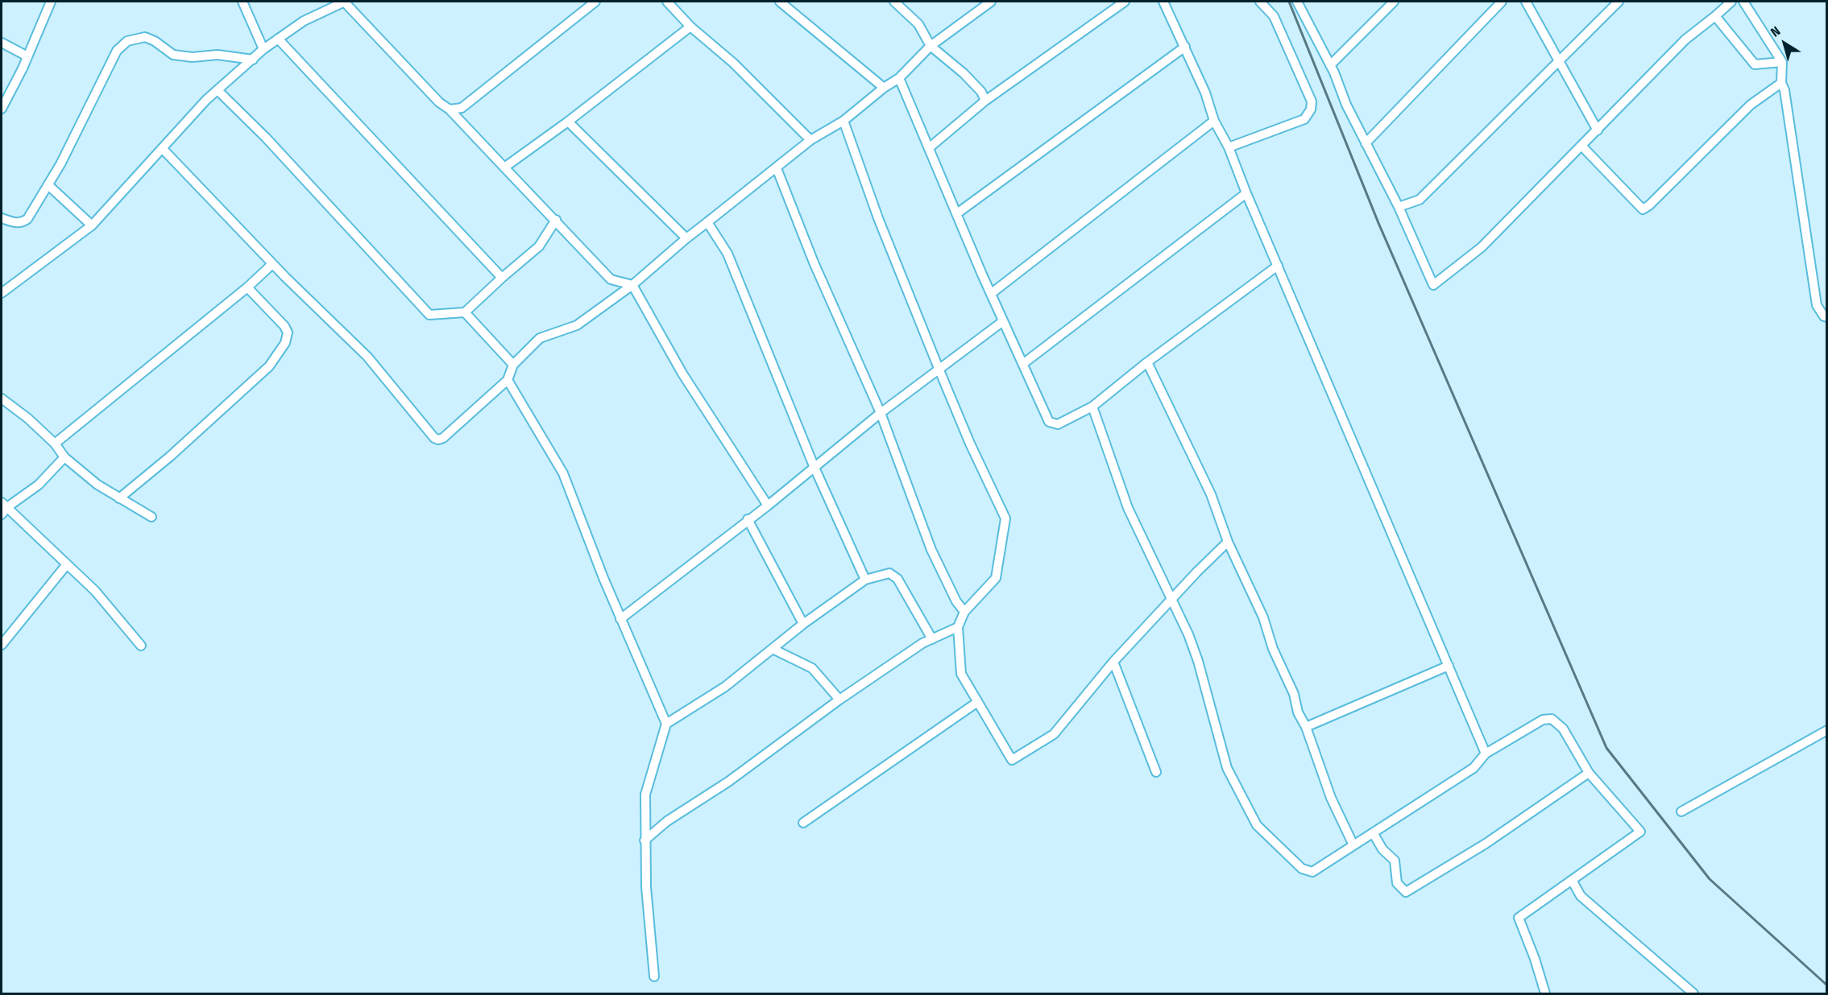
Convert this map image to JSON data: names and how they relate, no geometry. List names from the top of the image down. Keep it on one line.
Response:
{"north":"top left"}
